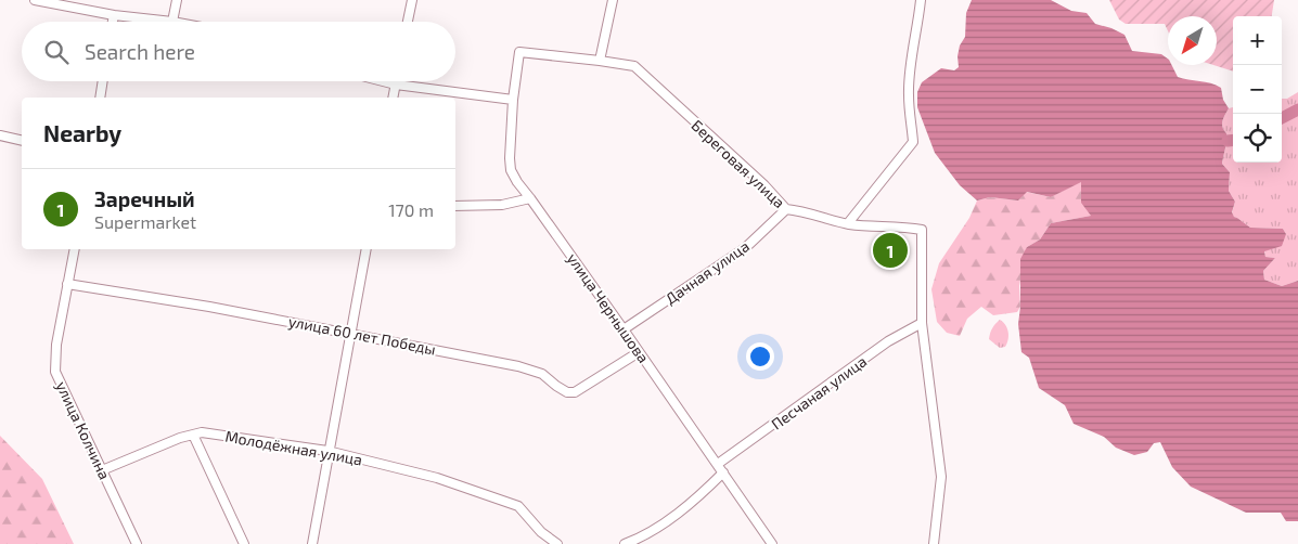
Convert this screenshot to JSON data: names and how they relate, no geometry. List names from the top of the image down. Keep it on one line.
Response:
{"streets":{"street":["Береговая улица","Дачная улица","улица Чернышова","улица 60 лет Победы","Песчаная улица","улица Колчина","Молодёжная улица"]},"crossings":[["Береговая улица","Дачная улица"],["Береговая улица","улица Чернышова"],["Береговая улица","Песчаная улица"],["Дачная улица","улица Чернышова"],["улица Чернышова","улица 60 лет Победы"],["улица Чернышова","Песчаная улица"],["улица 60 лет Победы","улица Колчина"],["улица Колчина","Молодёжная улица"]],"north":"bottom left","page":{"map_buttons":["+","−"],"search":"Search here","heading":"Nearby","list":[{"mark":"1","name":"Заречный","note":"Supermarket","value":"170 m"}],"pins":"1"}}
